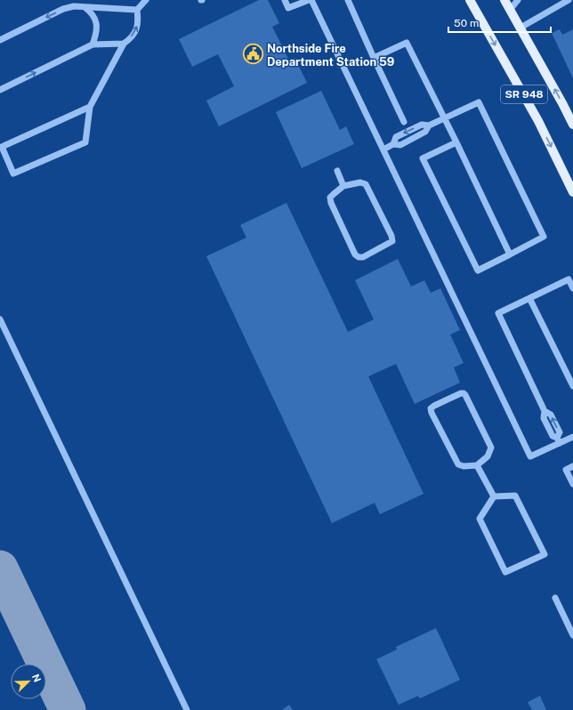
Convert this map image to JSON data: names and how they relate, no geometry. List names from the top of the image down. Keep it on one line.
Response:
{"streets":{"main road":["SR 948"]},"places":{"public building":["Northside Fire Department Station 59"]},"scale_bar":"50 m","north":"top right"}
